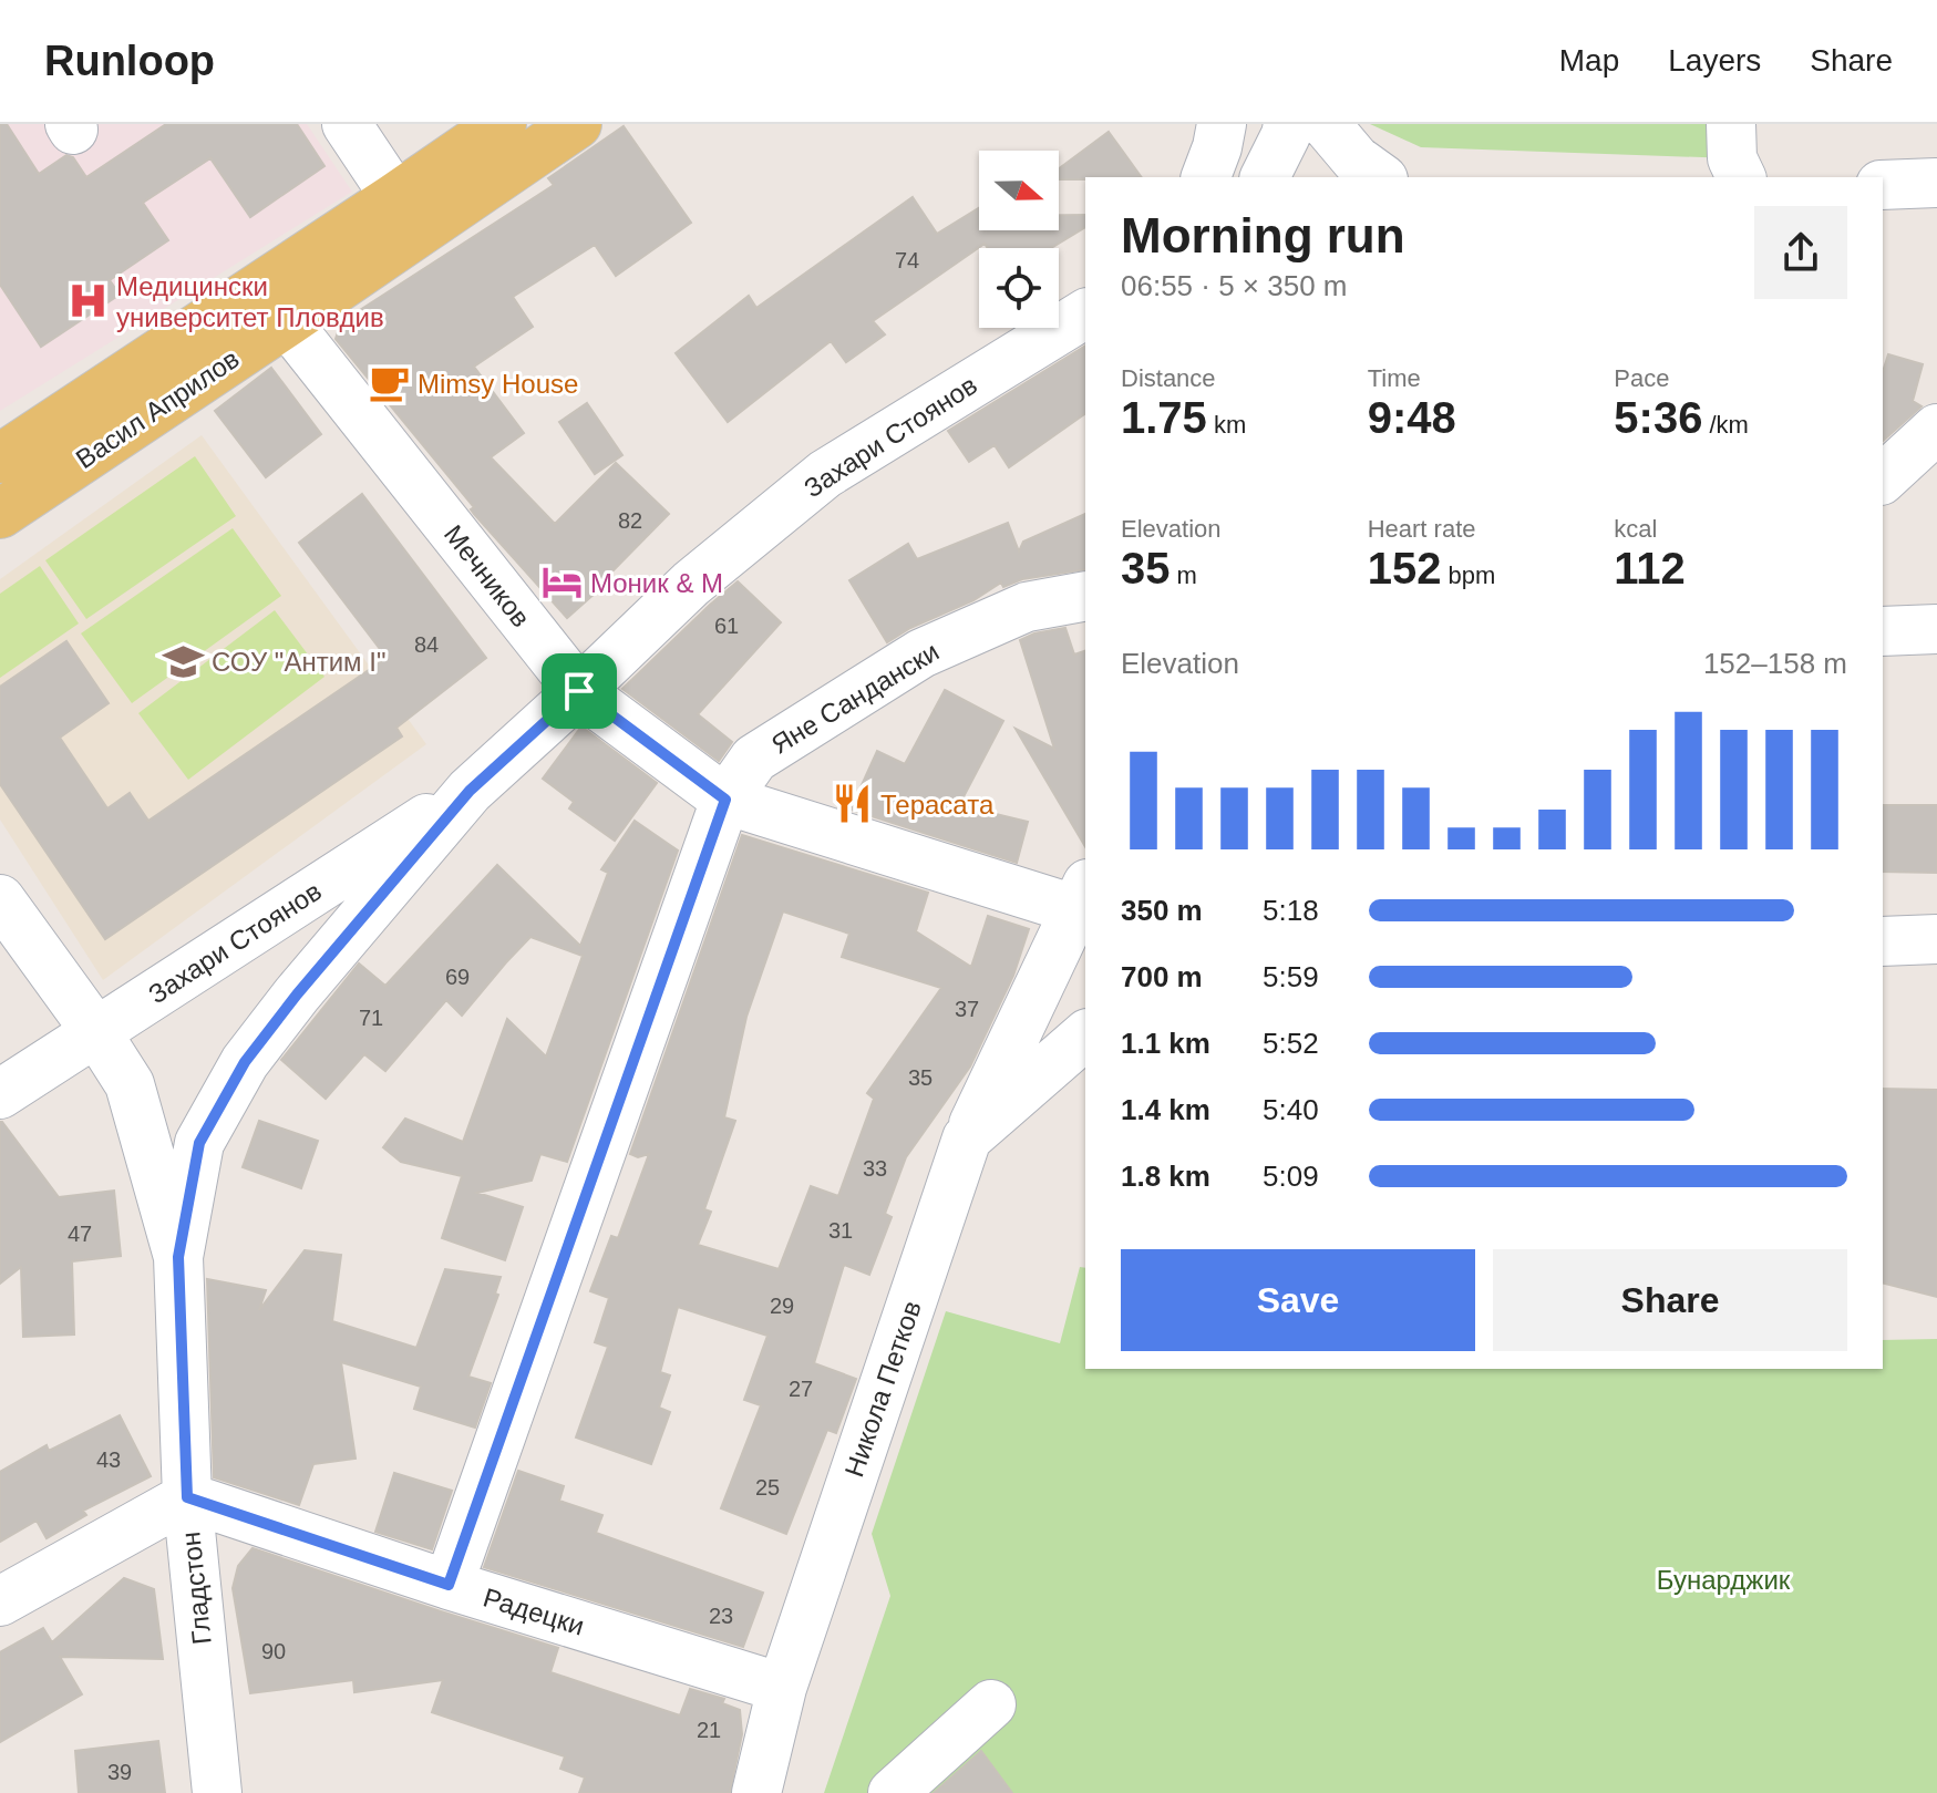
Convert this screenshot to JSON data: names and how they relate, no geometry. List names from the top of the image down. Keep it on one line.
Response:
{"streets":{"main road":["Васил Априлов"],"street":["Захари Стоянов","Мечников","Яне Сандански","Никола Петков","Гладстон","Радецки"]},"crossings":[["Васил Априлов","Мечников"],["Захари Стоянов","Мечников"],["Захари Стоянов","Гладстон"],["Мечников","Яне Сандански"],["Яне Сандански","Радецки"],["Никола Петков","Радецки"],["Гладстон","Радецки"]],"parks":["Бунарджик"],"places":{"hospital":["Медицински университет Пловдив"],"cafe":["Mimsy House"],"hotel":["Моник & М"],"school or university":["СОУ \"Антим I\""],"restaurant":["Терасата"]},"house_numbers":["74","82","61","84","69","37","71","35","33","31","47","29","27","43","25","23","90","21","39"],"north":"right","page":{"header":"Runloop","nav":["Map","Layers","Share"],"heading":["Morning run","06:55 · 5 × 350 m"],"stats":[["Distance","1.75 km"],["Time","9:48"],["Pace","5:36 /km"],["Elevation","35 m"],["Heart rate","152 bpm"],["kcal","112"]],"chart":["Elevation","152–158 m"],"list":[{"name":"350 m","note":"5:18"},{"name":"700 m","note":"5:59"},{"name":"1.1 km","note":"5:52"},{"name":"1.4 km","note":"5:40"},{"name":"1.8 km","note":"5:09"}],"buttons":["Save","Share"]}}
